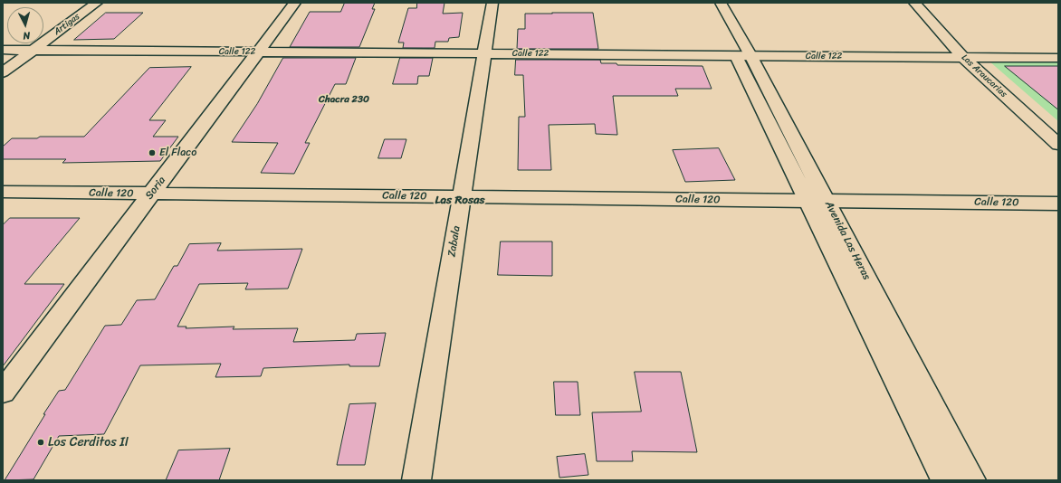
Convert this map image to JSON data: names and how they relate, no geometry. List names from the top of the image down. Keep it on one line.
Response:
{"streets":{"street":["Artigas","Calle 122","Las Araucarias","Soria","Calle 120","Avenida Las Heras","Zabala"]},"crossings":[["Artigas","Calle 122"],["Calle 122","Las Araucarias"],["Calle 122","Soria"],["Calle 122","Avenida Las Heras"],["Calle 122","Zabala"],["Soria","Calle 120"],["Calle 120","Avenida Las Heras"],["Calle 120","Zabala"]],"districts":["Chacra 230","Las Rosas"],"places":["El Flaco","Los Cerditos II"],"north":"bottom"}
